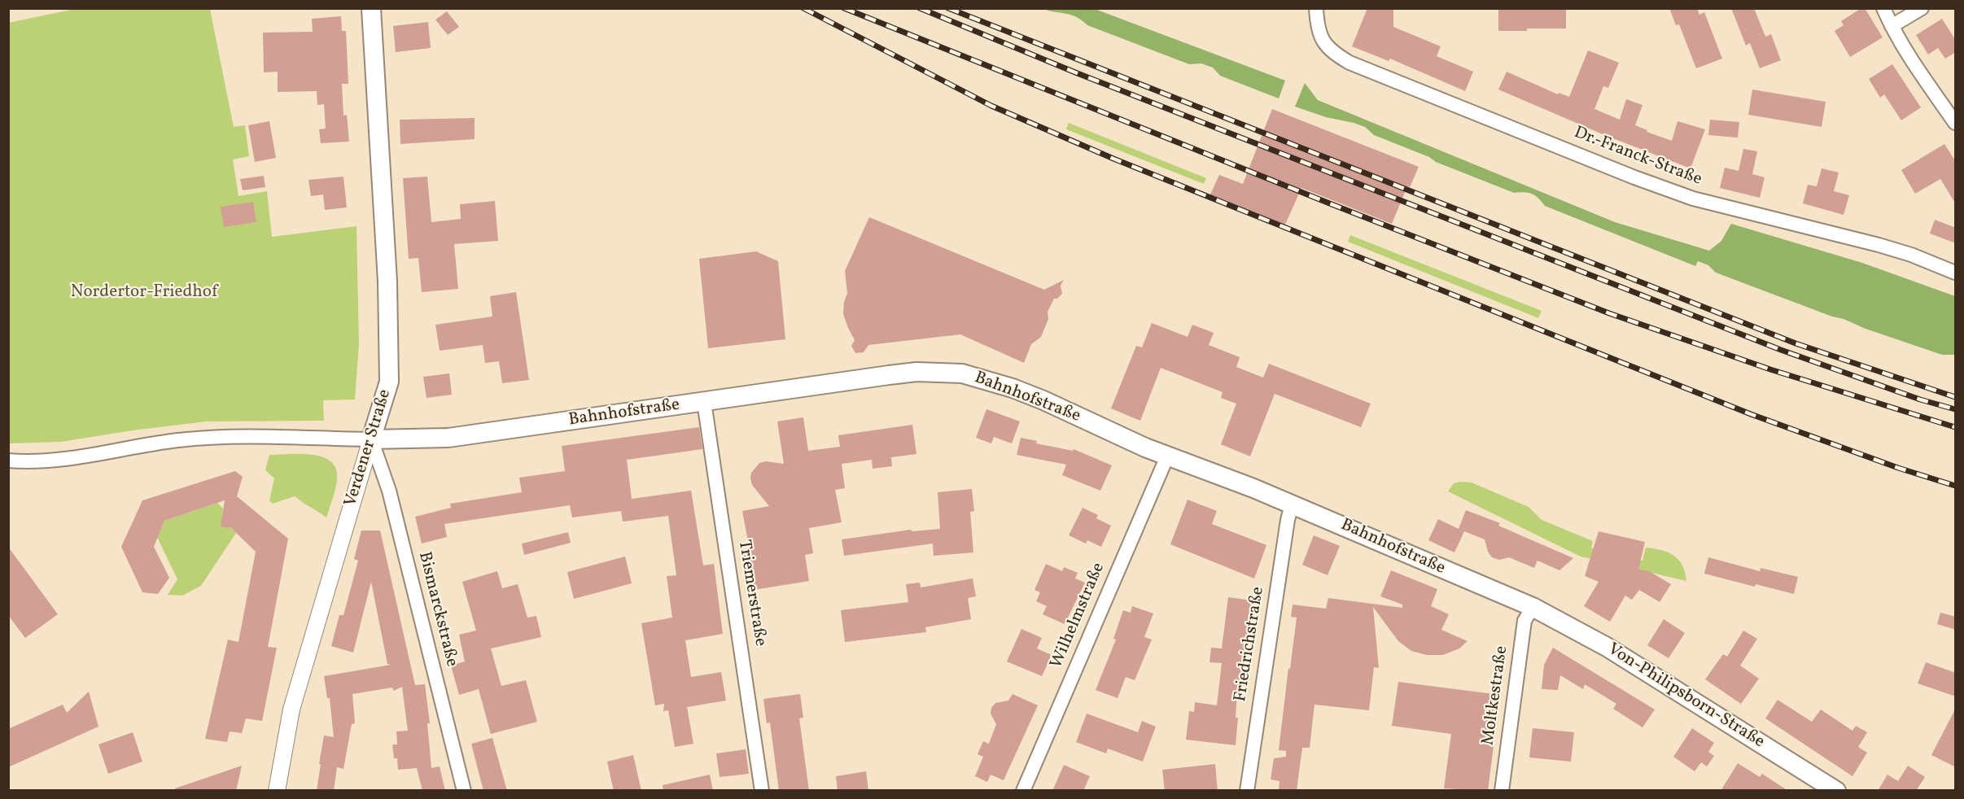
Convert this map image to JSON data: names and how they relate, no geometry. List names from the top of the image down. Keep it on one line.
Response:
{"streets":{"main road":["Bahnhofstraße","Verdener Straße","Von-Philipsborn-Straße"],"street":["Dr.-Franck-Straße","Triemerstraße","Bismarckstraße","Wilhelmstraße","Friedrichstraße","Moltkestraße"]},"crossings":[["Bahnhofstraße","Verdener Straße"],["Bahnhofstraße","Triemerstraße"],["Bahnhofstraße","Bismarckstraße"],["Bahnhofstraße","Wilhelmstraße"],["Bahnhofstraße","Friedrichstraße"],["Bahnhofstraße","Moltkestraße"],["Bahnhofstraße","Von-Philipsborn-Straße"],["Verdener Straße","Bismarckstraße"],["Moltkestraße","Von-Philipsborn-Straße"]],"parks":["Nordertor-Friedhof"]}
